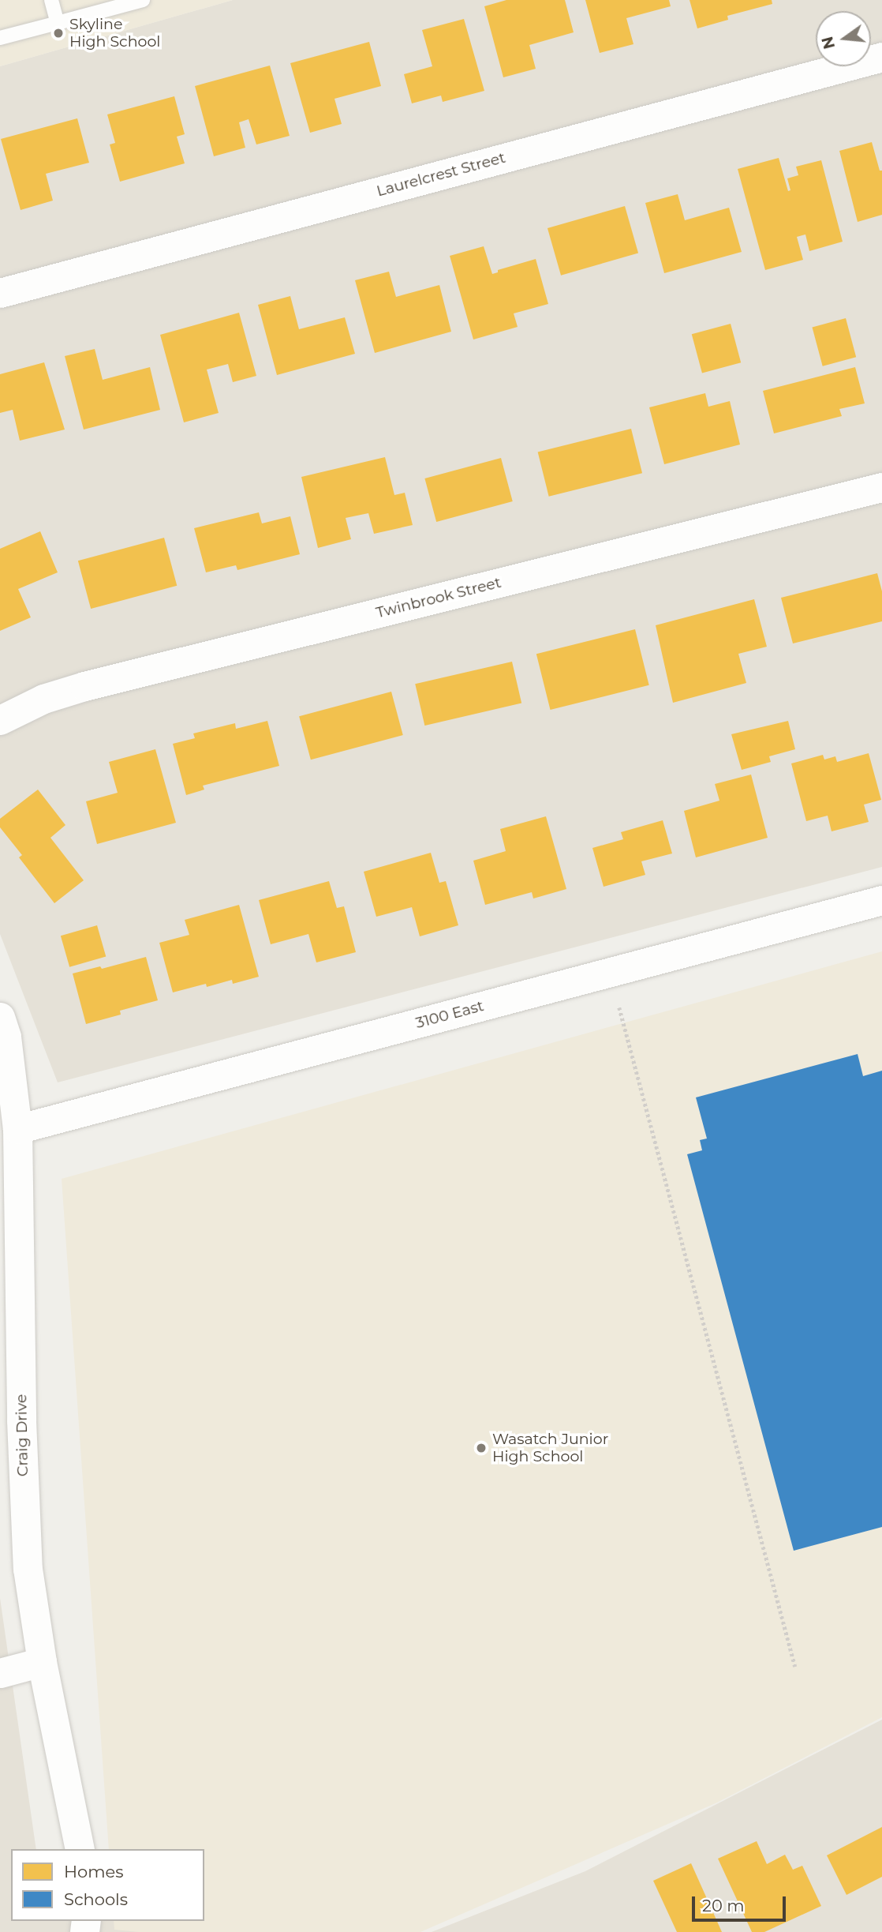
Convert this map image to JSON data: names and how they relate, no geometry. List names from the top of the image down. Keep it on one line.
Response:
{"streets":{"street":["Laurelcrest Street","Twinbrook Street","3100 East","Craig Drive"]},"crossings":[["3100 East","Craig Drive"]],"places":["Skyline High School","Wasatch Junior High School"],"legend":["Homes","Schools"],"scale_bar":"20 m","north":"left"}
